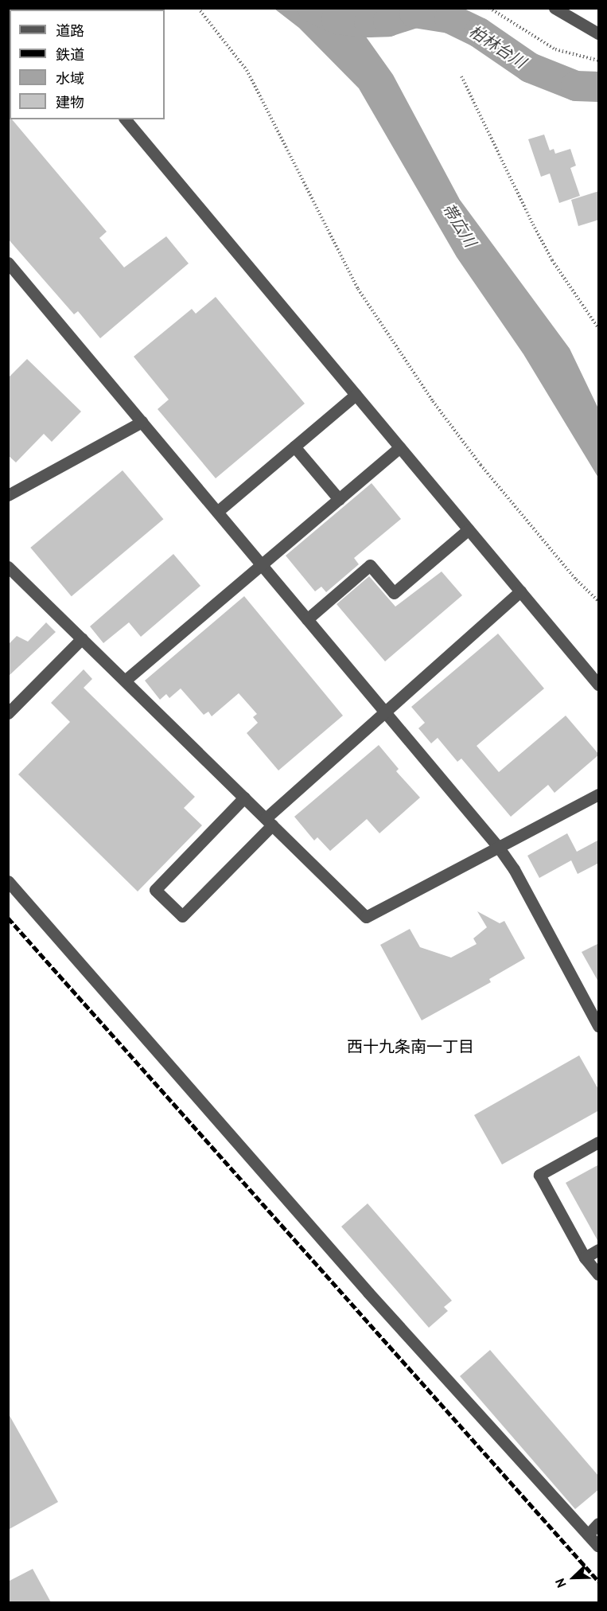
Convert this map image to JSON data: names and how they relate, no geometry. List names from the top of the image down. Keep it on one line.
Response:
{"districts":["西十九条南一丁目"],"water":["柏林台川","帯広川"],"legend":["道路","鉄道","水域","建物"],"north":"bottom left"}
